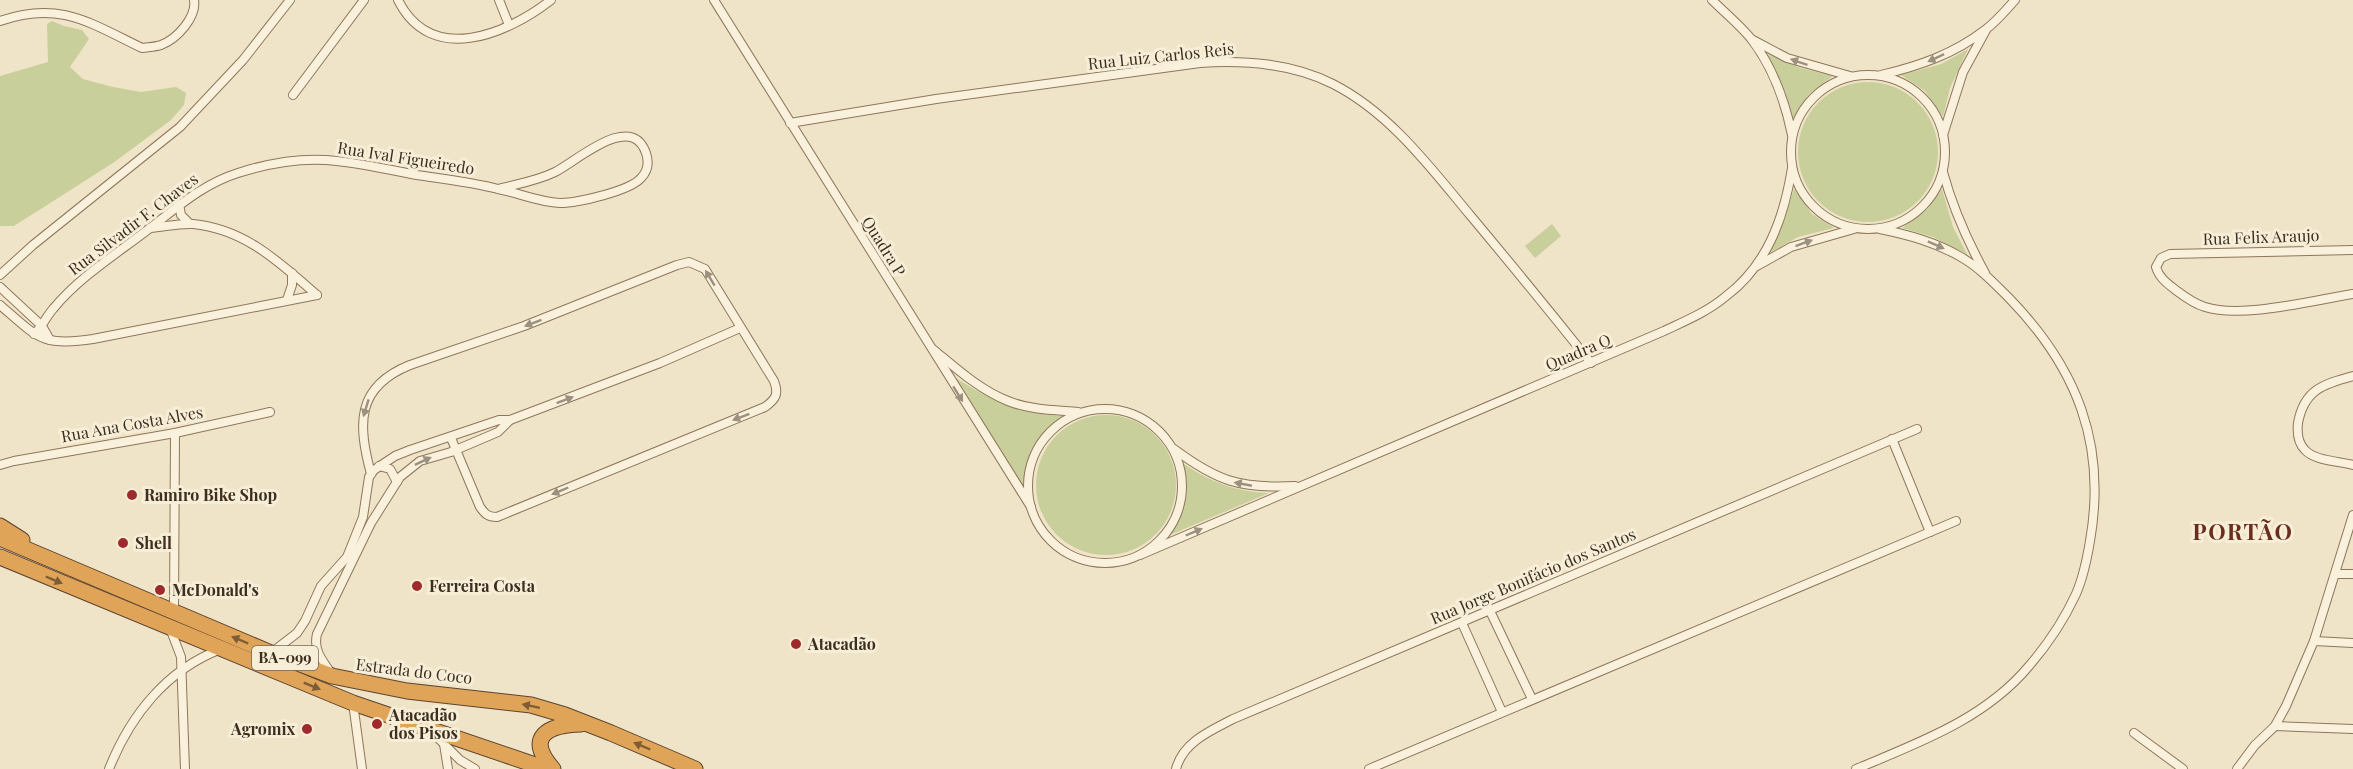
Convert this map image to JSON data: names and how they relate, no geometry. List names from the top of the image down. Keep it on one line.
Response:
{"streets":{"highway":["BA-099","Estrada do Coco"],"street":["Rua Luiz Carlos Reis","Rua Ival Figueiredo","Rua Silvadir F. Chaves","Rua Felix Araujo","Quadra P","Quadra Q","Rua Ana Costa Alves","Rua Jorge Bonifácio dos Santos"]},"crossings":[["Rua Luiz Carlos Reis","Quadra P"],["Rua Luiz Carlos Reis","Quadra Q"],["Rua Ival Figueiredo","Rua Silvadir F. Chaves"]],"districts":["PORTÃO"],"places":["Ramiro Bike Shop","Shell","Ferreira Costa","McDonald's","Atacadão","Atacadão dos Pisos","Agromix"]}
